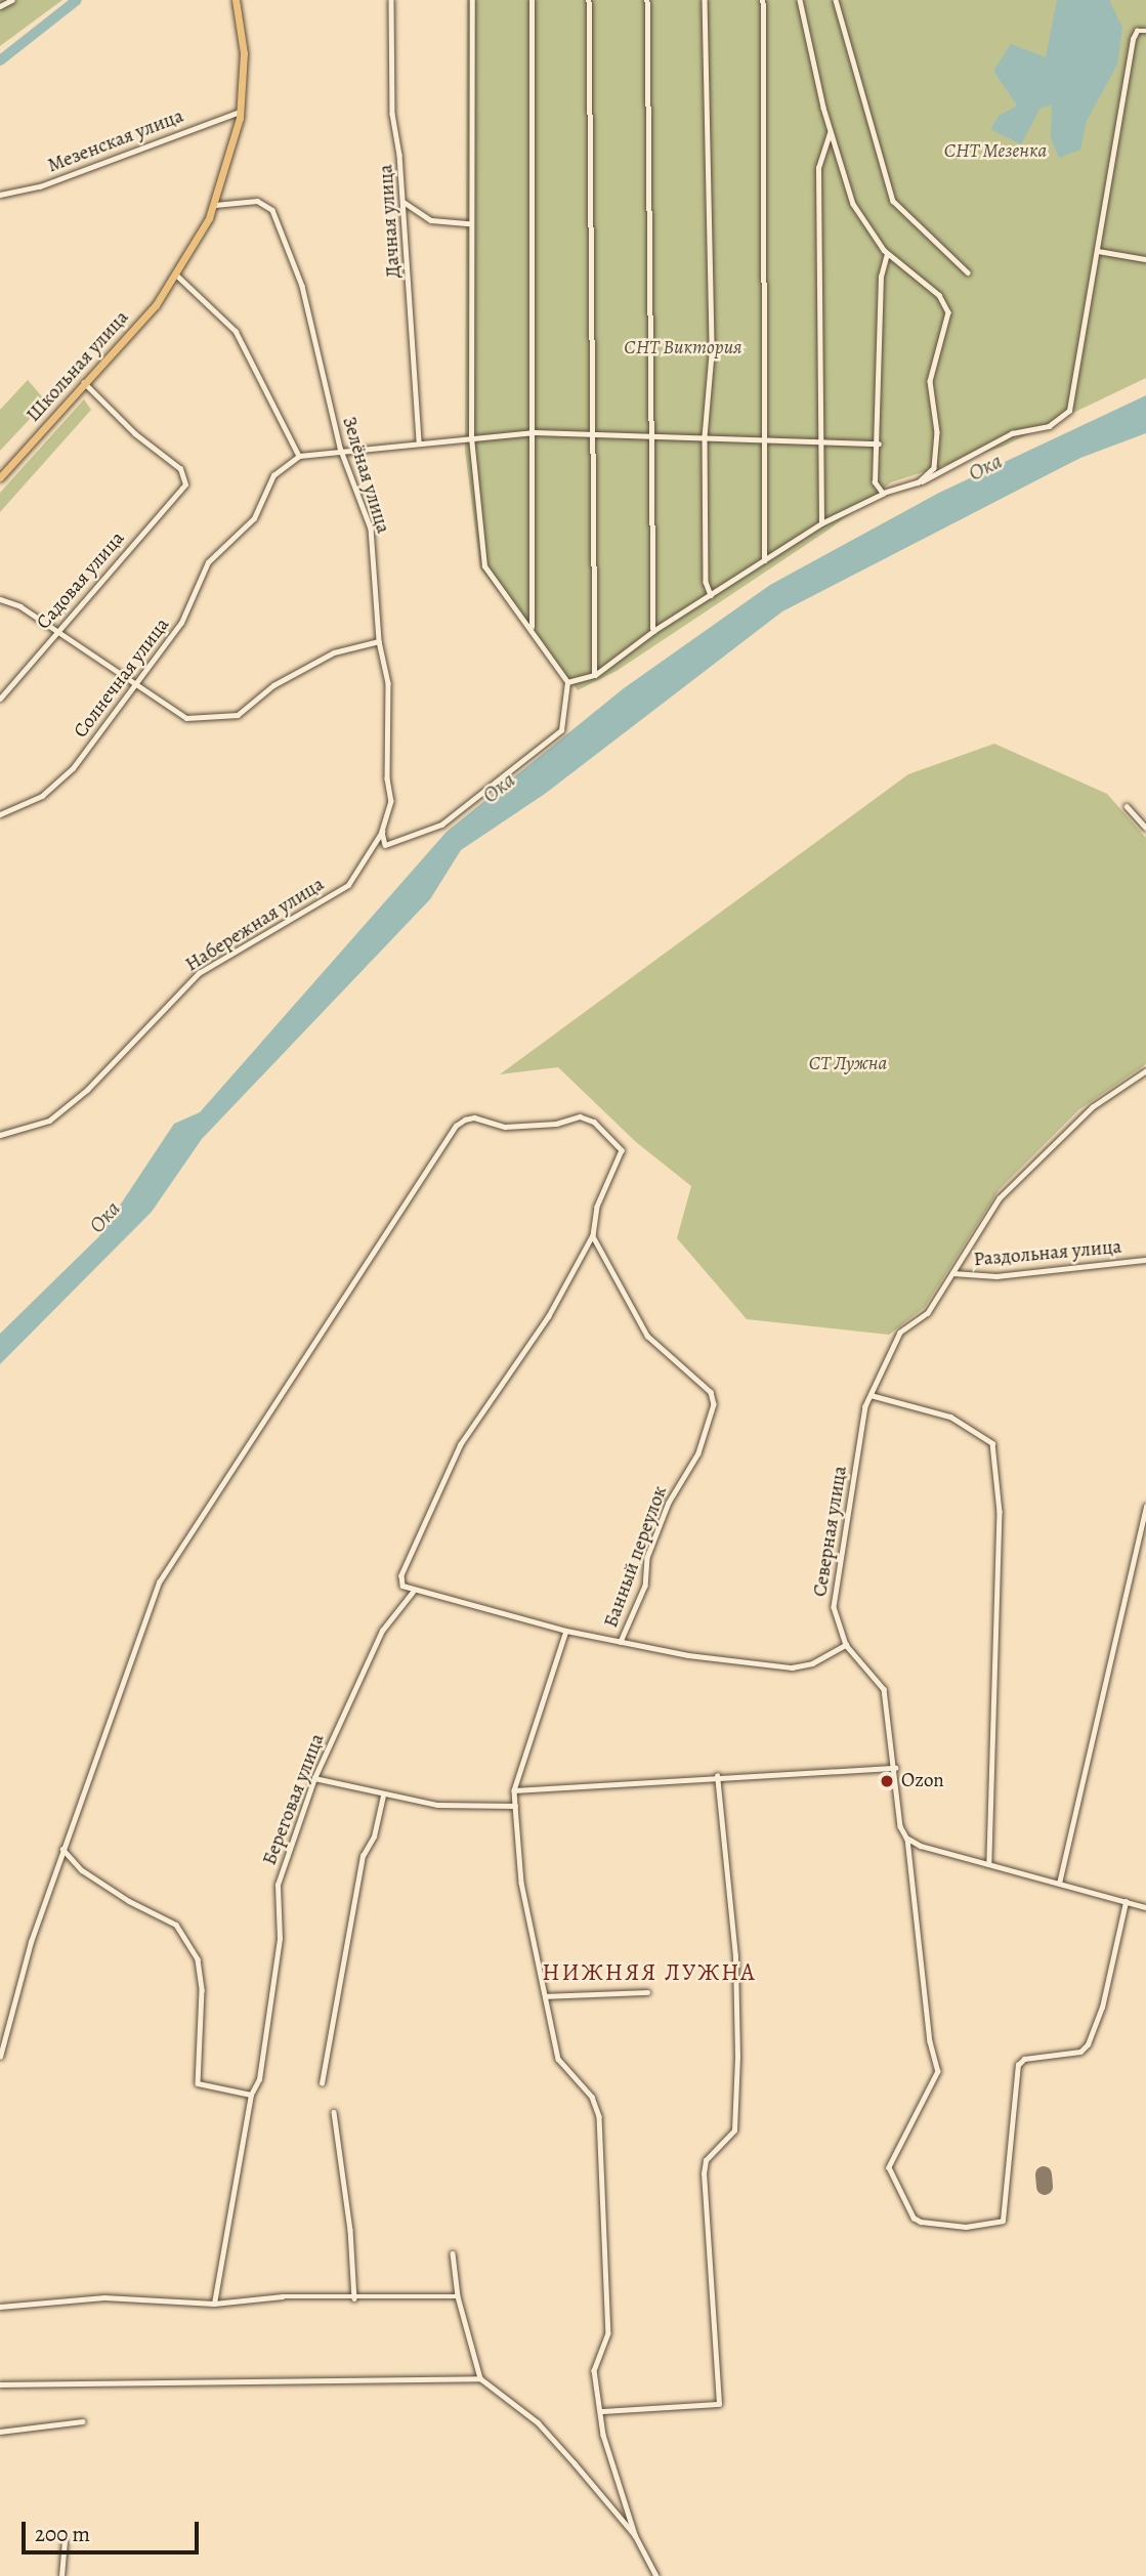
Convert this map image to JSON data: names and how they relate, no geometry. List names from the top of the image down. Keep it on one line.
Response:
{"streets":{"main road":["Школьная улица"],"street":["Мезенская улица","Дачная улица","Зелёная улица","Садовая улица","Солнечная улица","Набережная улица","Раздольная улица","Северная улица","Банный переулок","Береговая улица"]},"crossings":[["Мезенская улица","Школьная улица"],["Школьная улица","Зелёная улица"],["Школьная улица","Садовая улица"],["Зелёная улица","Набережная улица"],["Раздольная улица","Северная улица"]],"districts":["НИЖНЯЯ ЛУЖНА"],"water":["Ока"],"parks":["СНТ Мезенка","СНТ Виктория","СТ Лужна"],"places":["Ozon"],"scale_bar":"200 m"}
